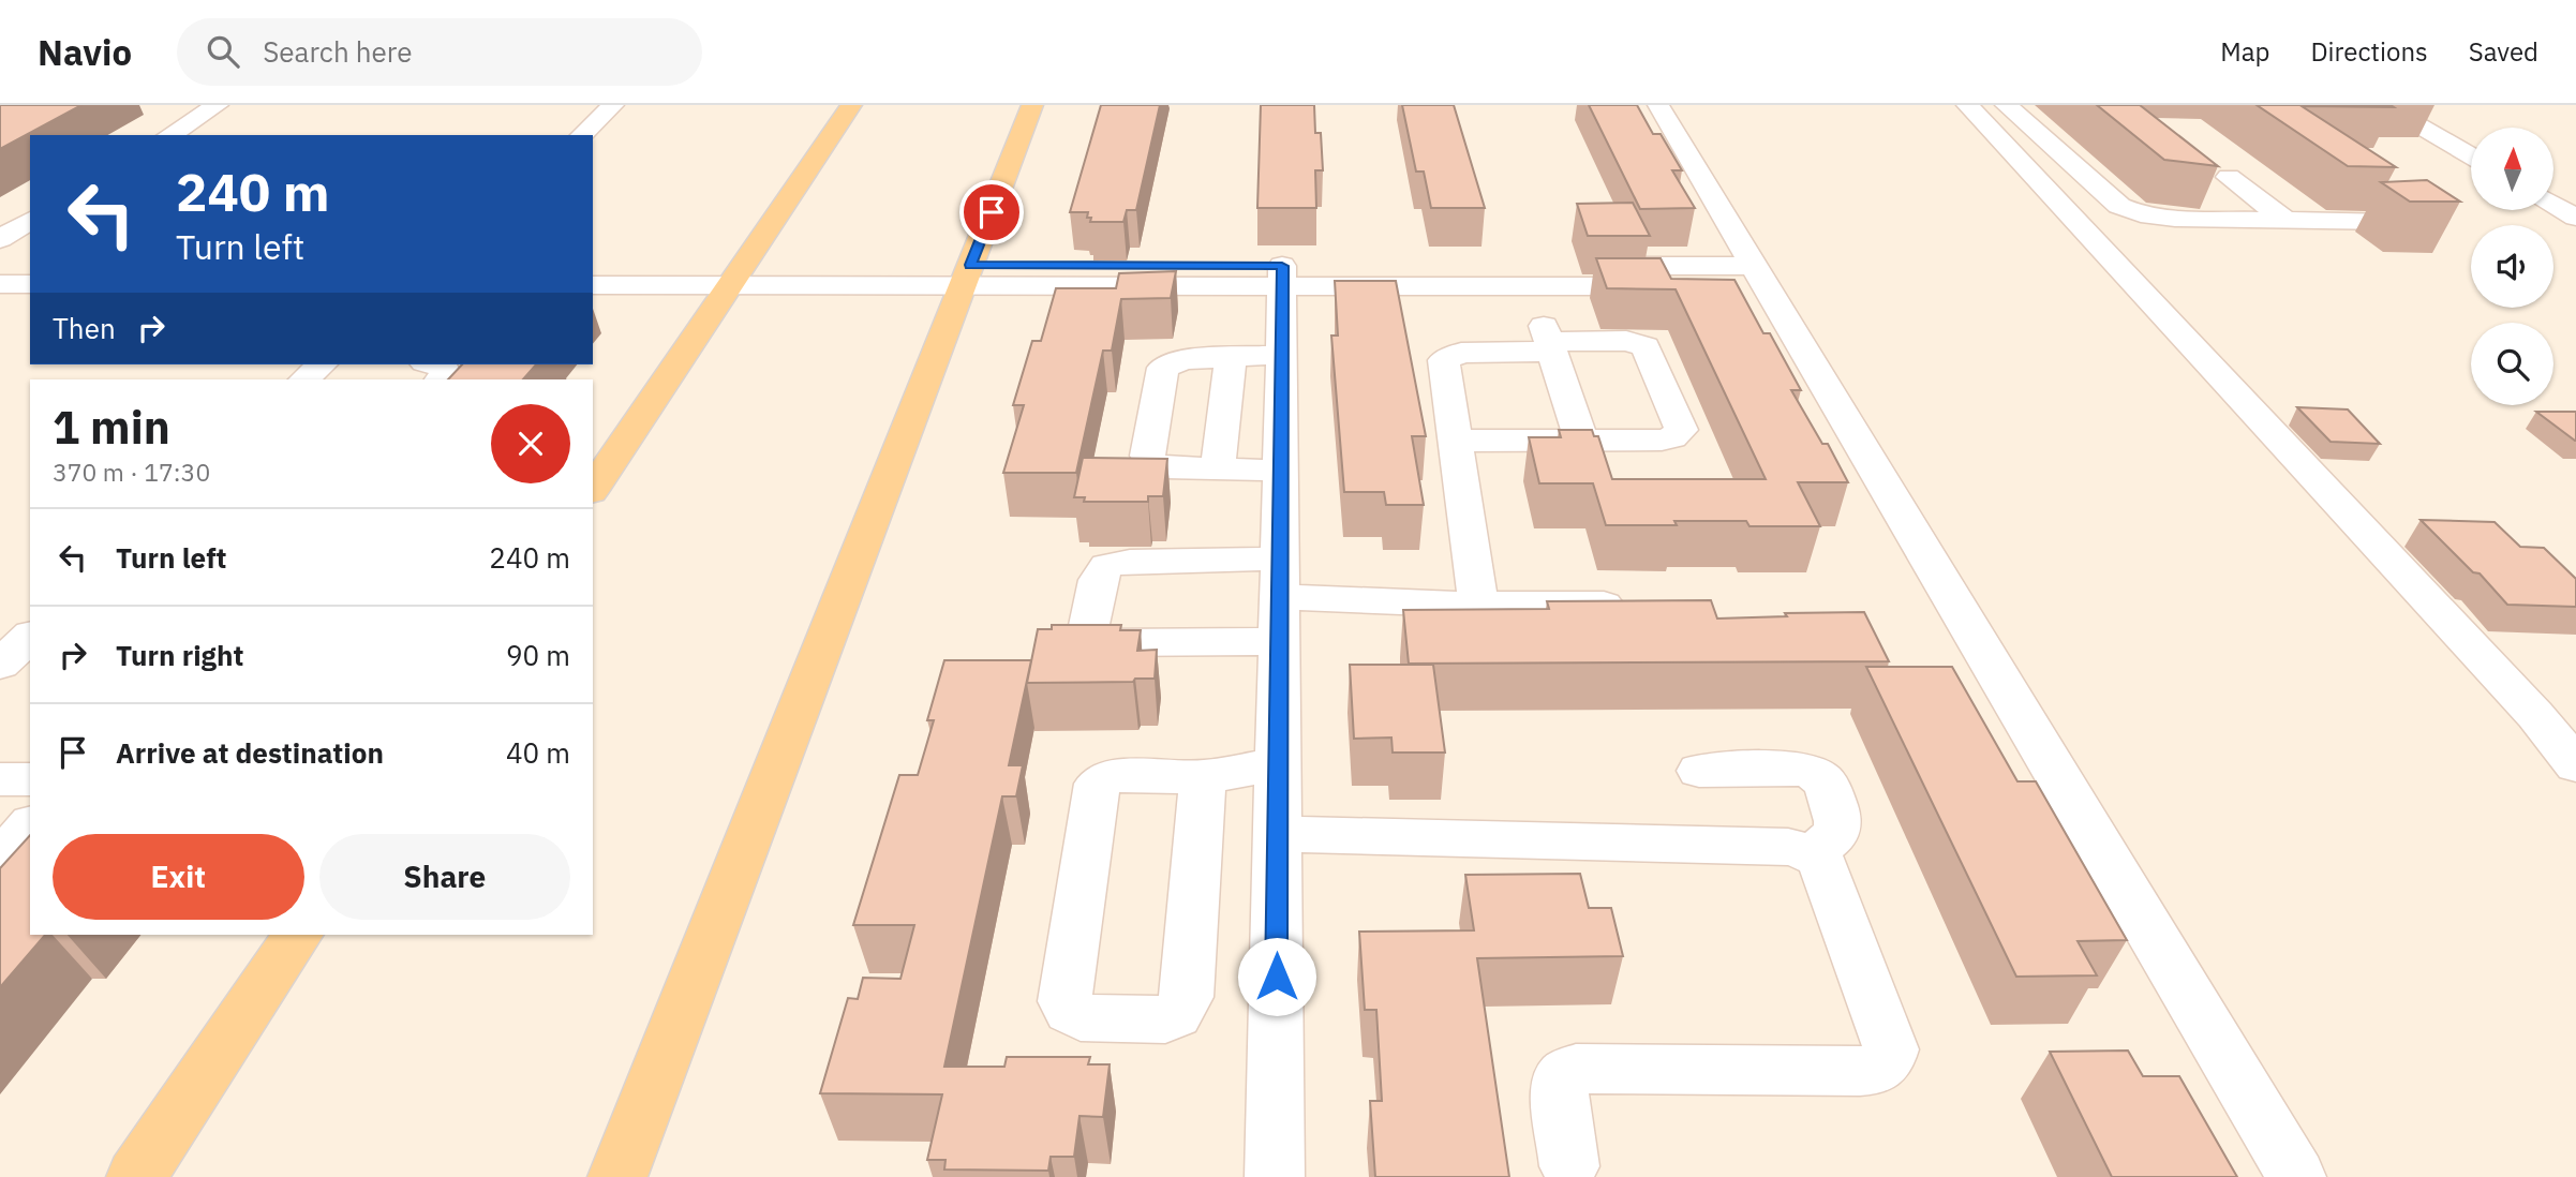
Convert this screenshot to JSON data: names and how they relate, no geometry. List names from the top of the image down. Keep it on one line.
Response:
{"north":"top","page":{"header":"Navio","search":"Search here","nav":["Map","Directions","Saved"],"turn":["240 m","Turn left"],"then":"Then","heading":["1 min","370 m · 17:30"],"list":[{"name":"Turn left","value":"240 m"},{"name":"Turn right","value":"90 m"},{"name":"Arrive at destination","value":"40 m"}],"buttons":["Exit","Share"]}}
